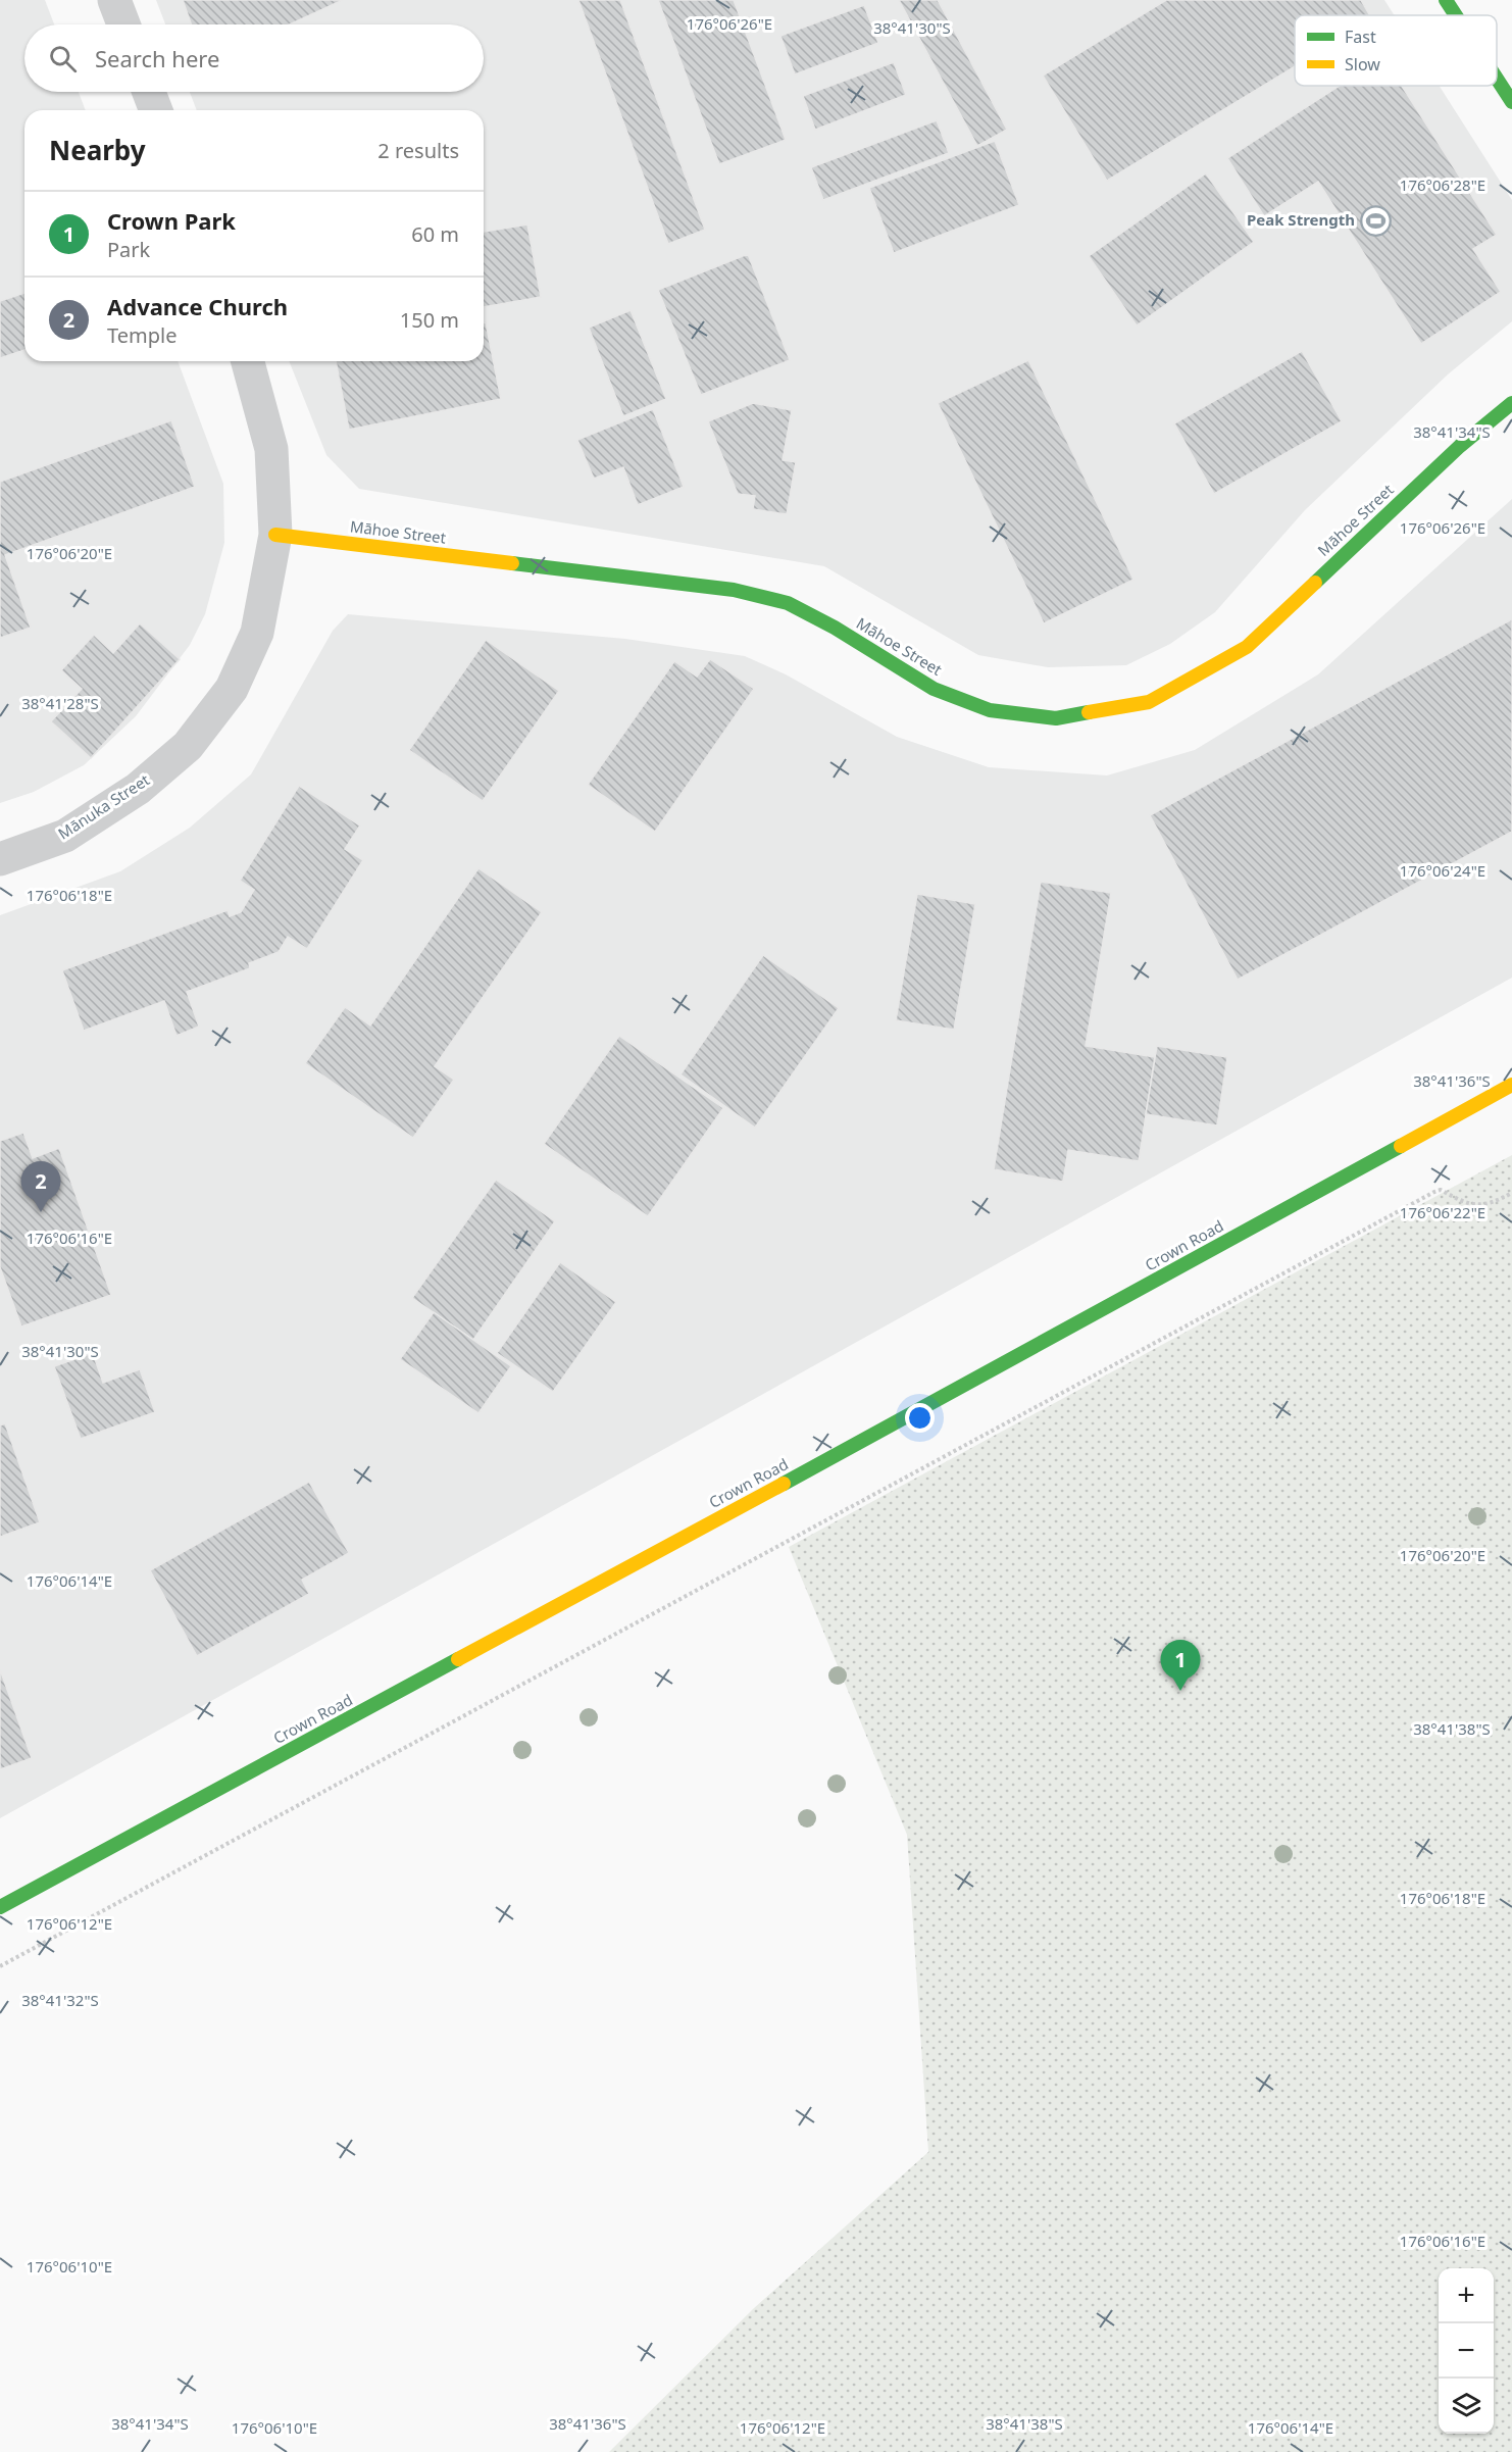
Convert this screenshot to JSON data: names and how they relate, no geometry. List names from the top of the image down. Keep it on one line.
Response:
{"streets":{"street":["Māhoe Street","Mānuka Street","Crown Road"]},"crossings":[["Māhoe Street","Mānuka Street"]],"places":{"sports":["Peak Strength"]},"legend":["Fast","Slow"],"page":{"search":"Search here","heading":["Nearby","2 results"],"list":[{"mark":"1","name":"Crown Park","note":"Park","value":"60 m"},{"mark":"2","name":"Advance Church","note":"Temple","value":"150 m"}],"pins":["2","1"],"map_buttons":["+","−"]},"coordinates":["176°06'26\"E","38°41'30\"S","176°06'28\"E","38°41'34\"S","176°06'20\"E","38°41'28\"S","176°06'24\"E","176°06'18\"E","38°41'36\"S","176°06'22\"E","176°06'16\"E","176°06'14\"E","38°41'38\"S","176°06'12\"E","38°41'32\"S","176°06'10\"E"]}
